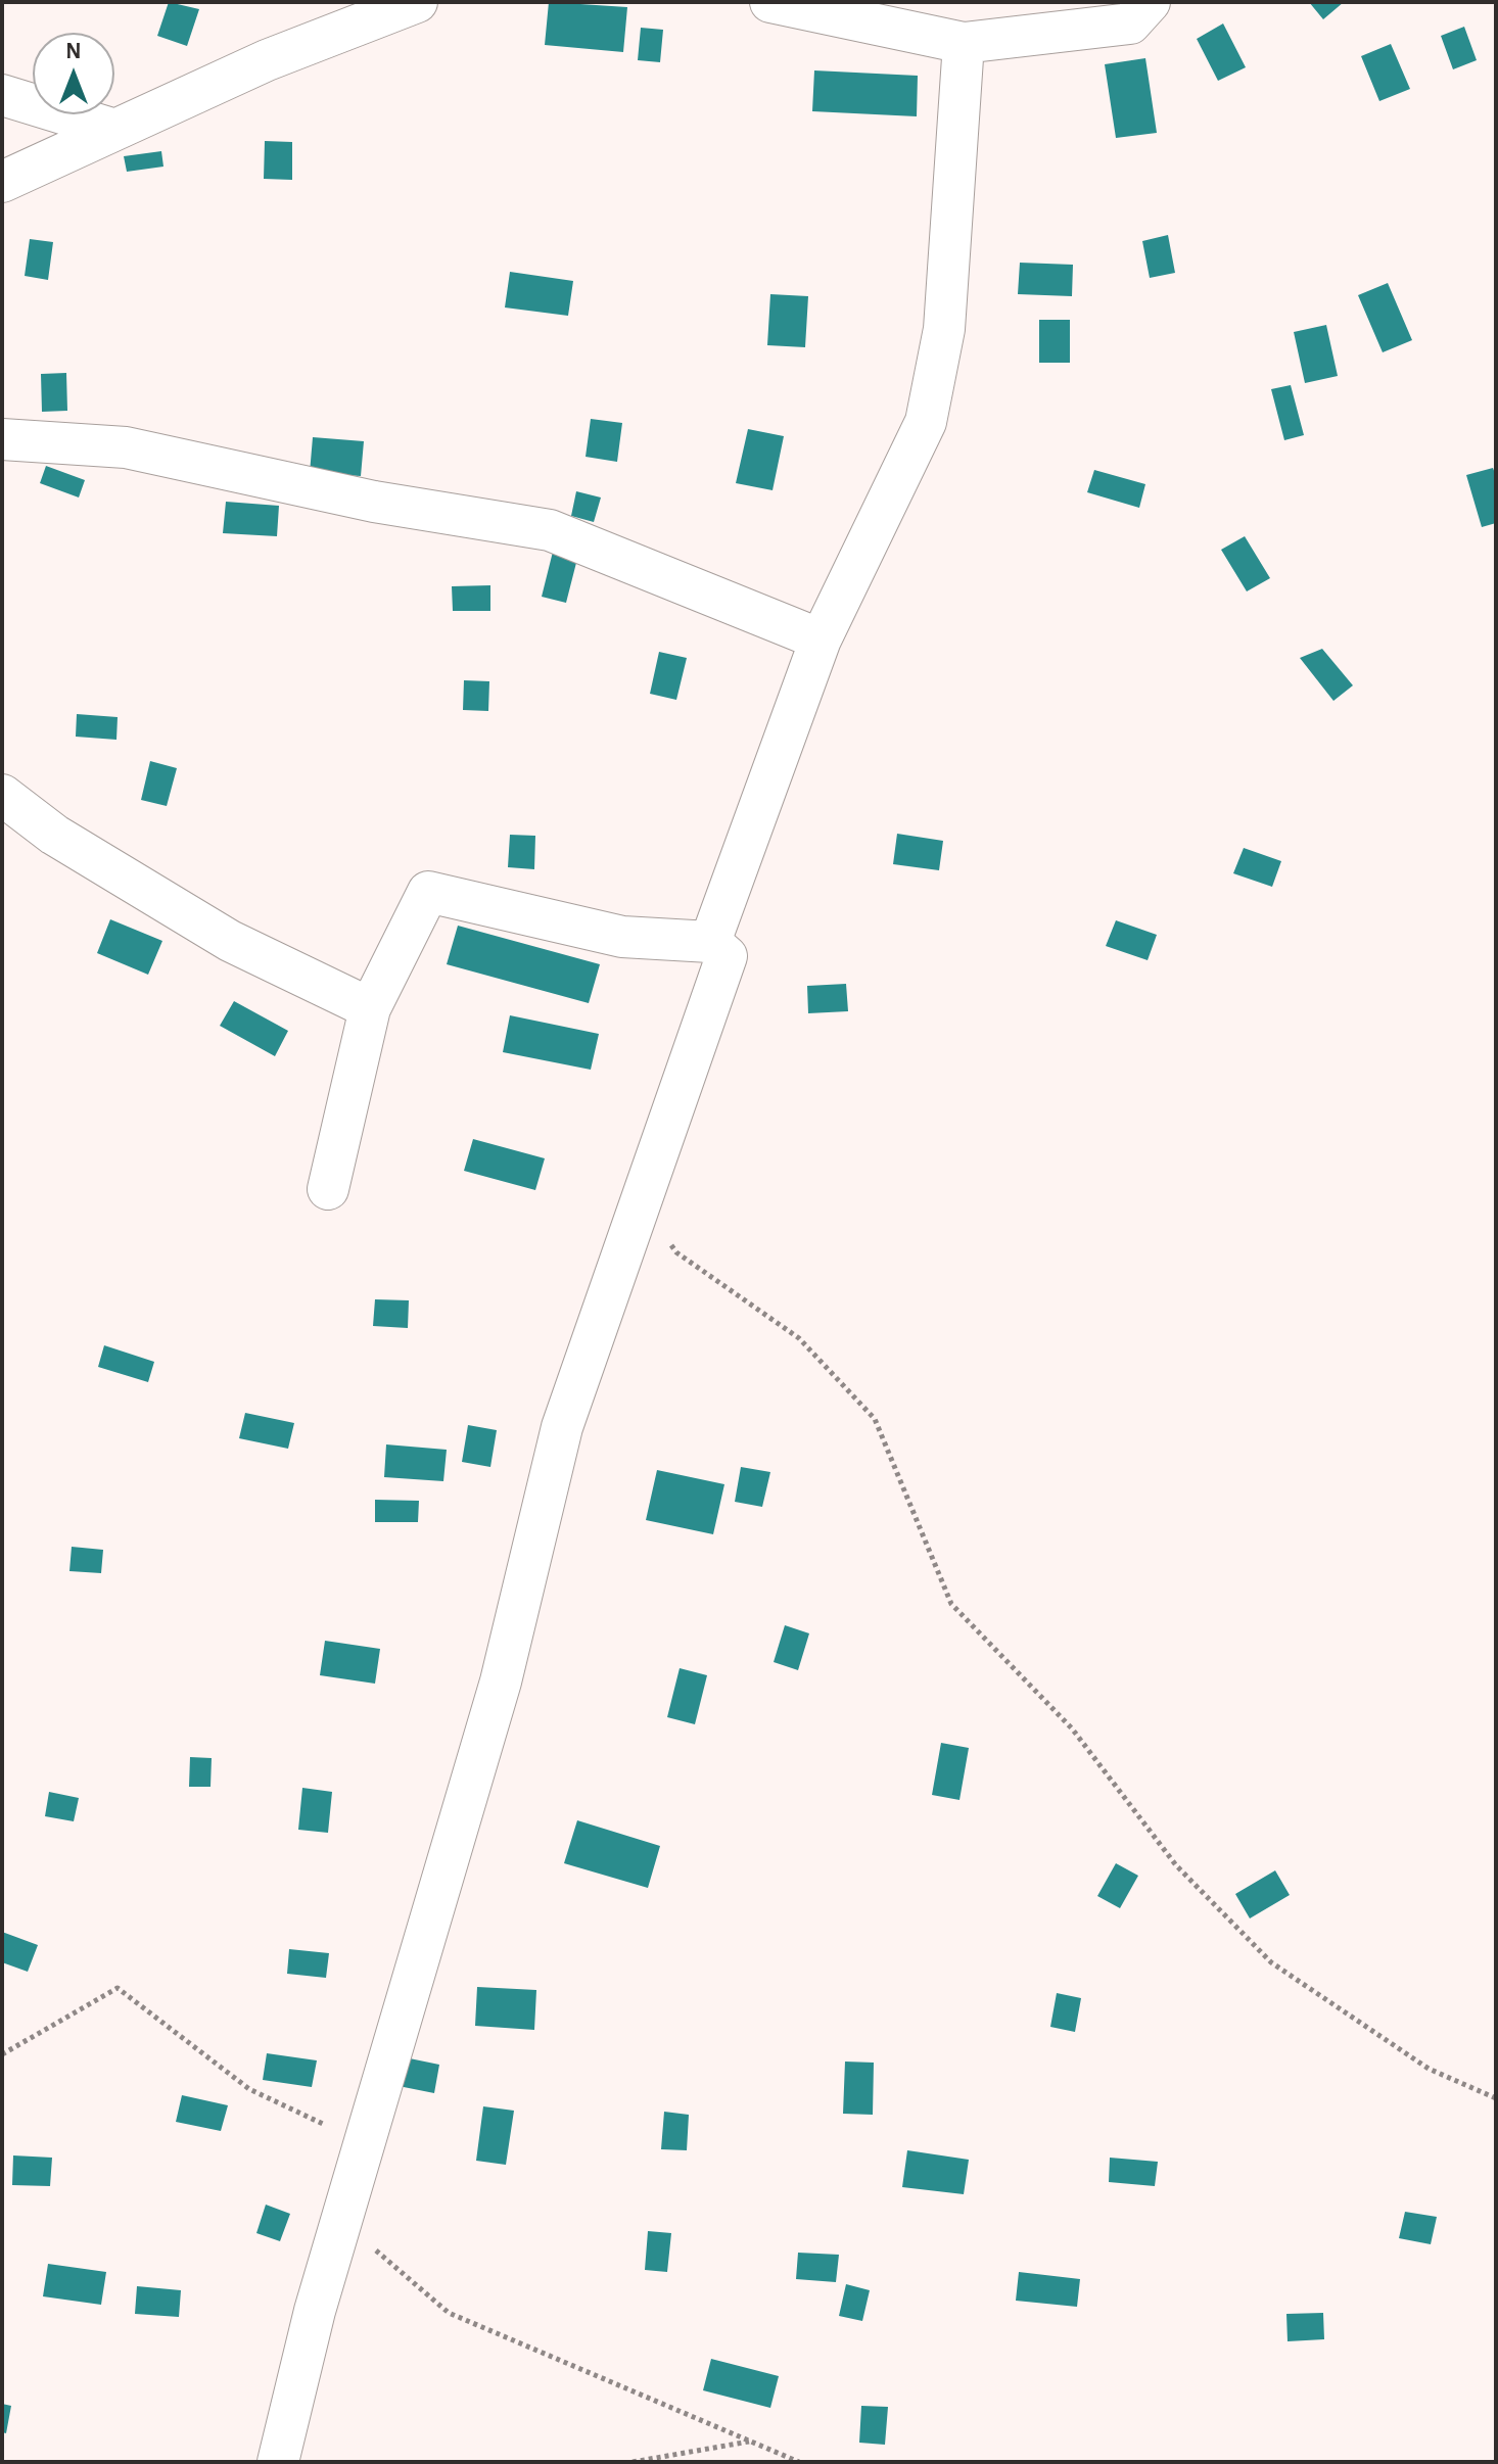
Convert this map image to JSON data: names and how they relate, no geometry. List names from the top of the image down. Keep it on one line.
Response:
{"north":"top"}
